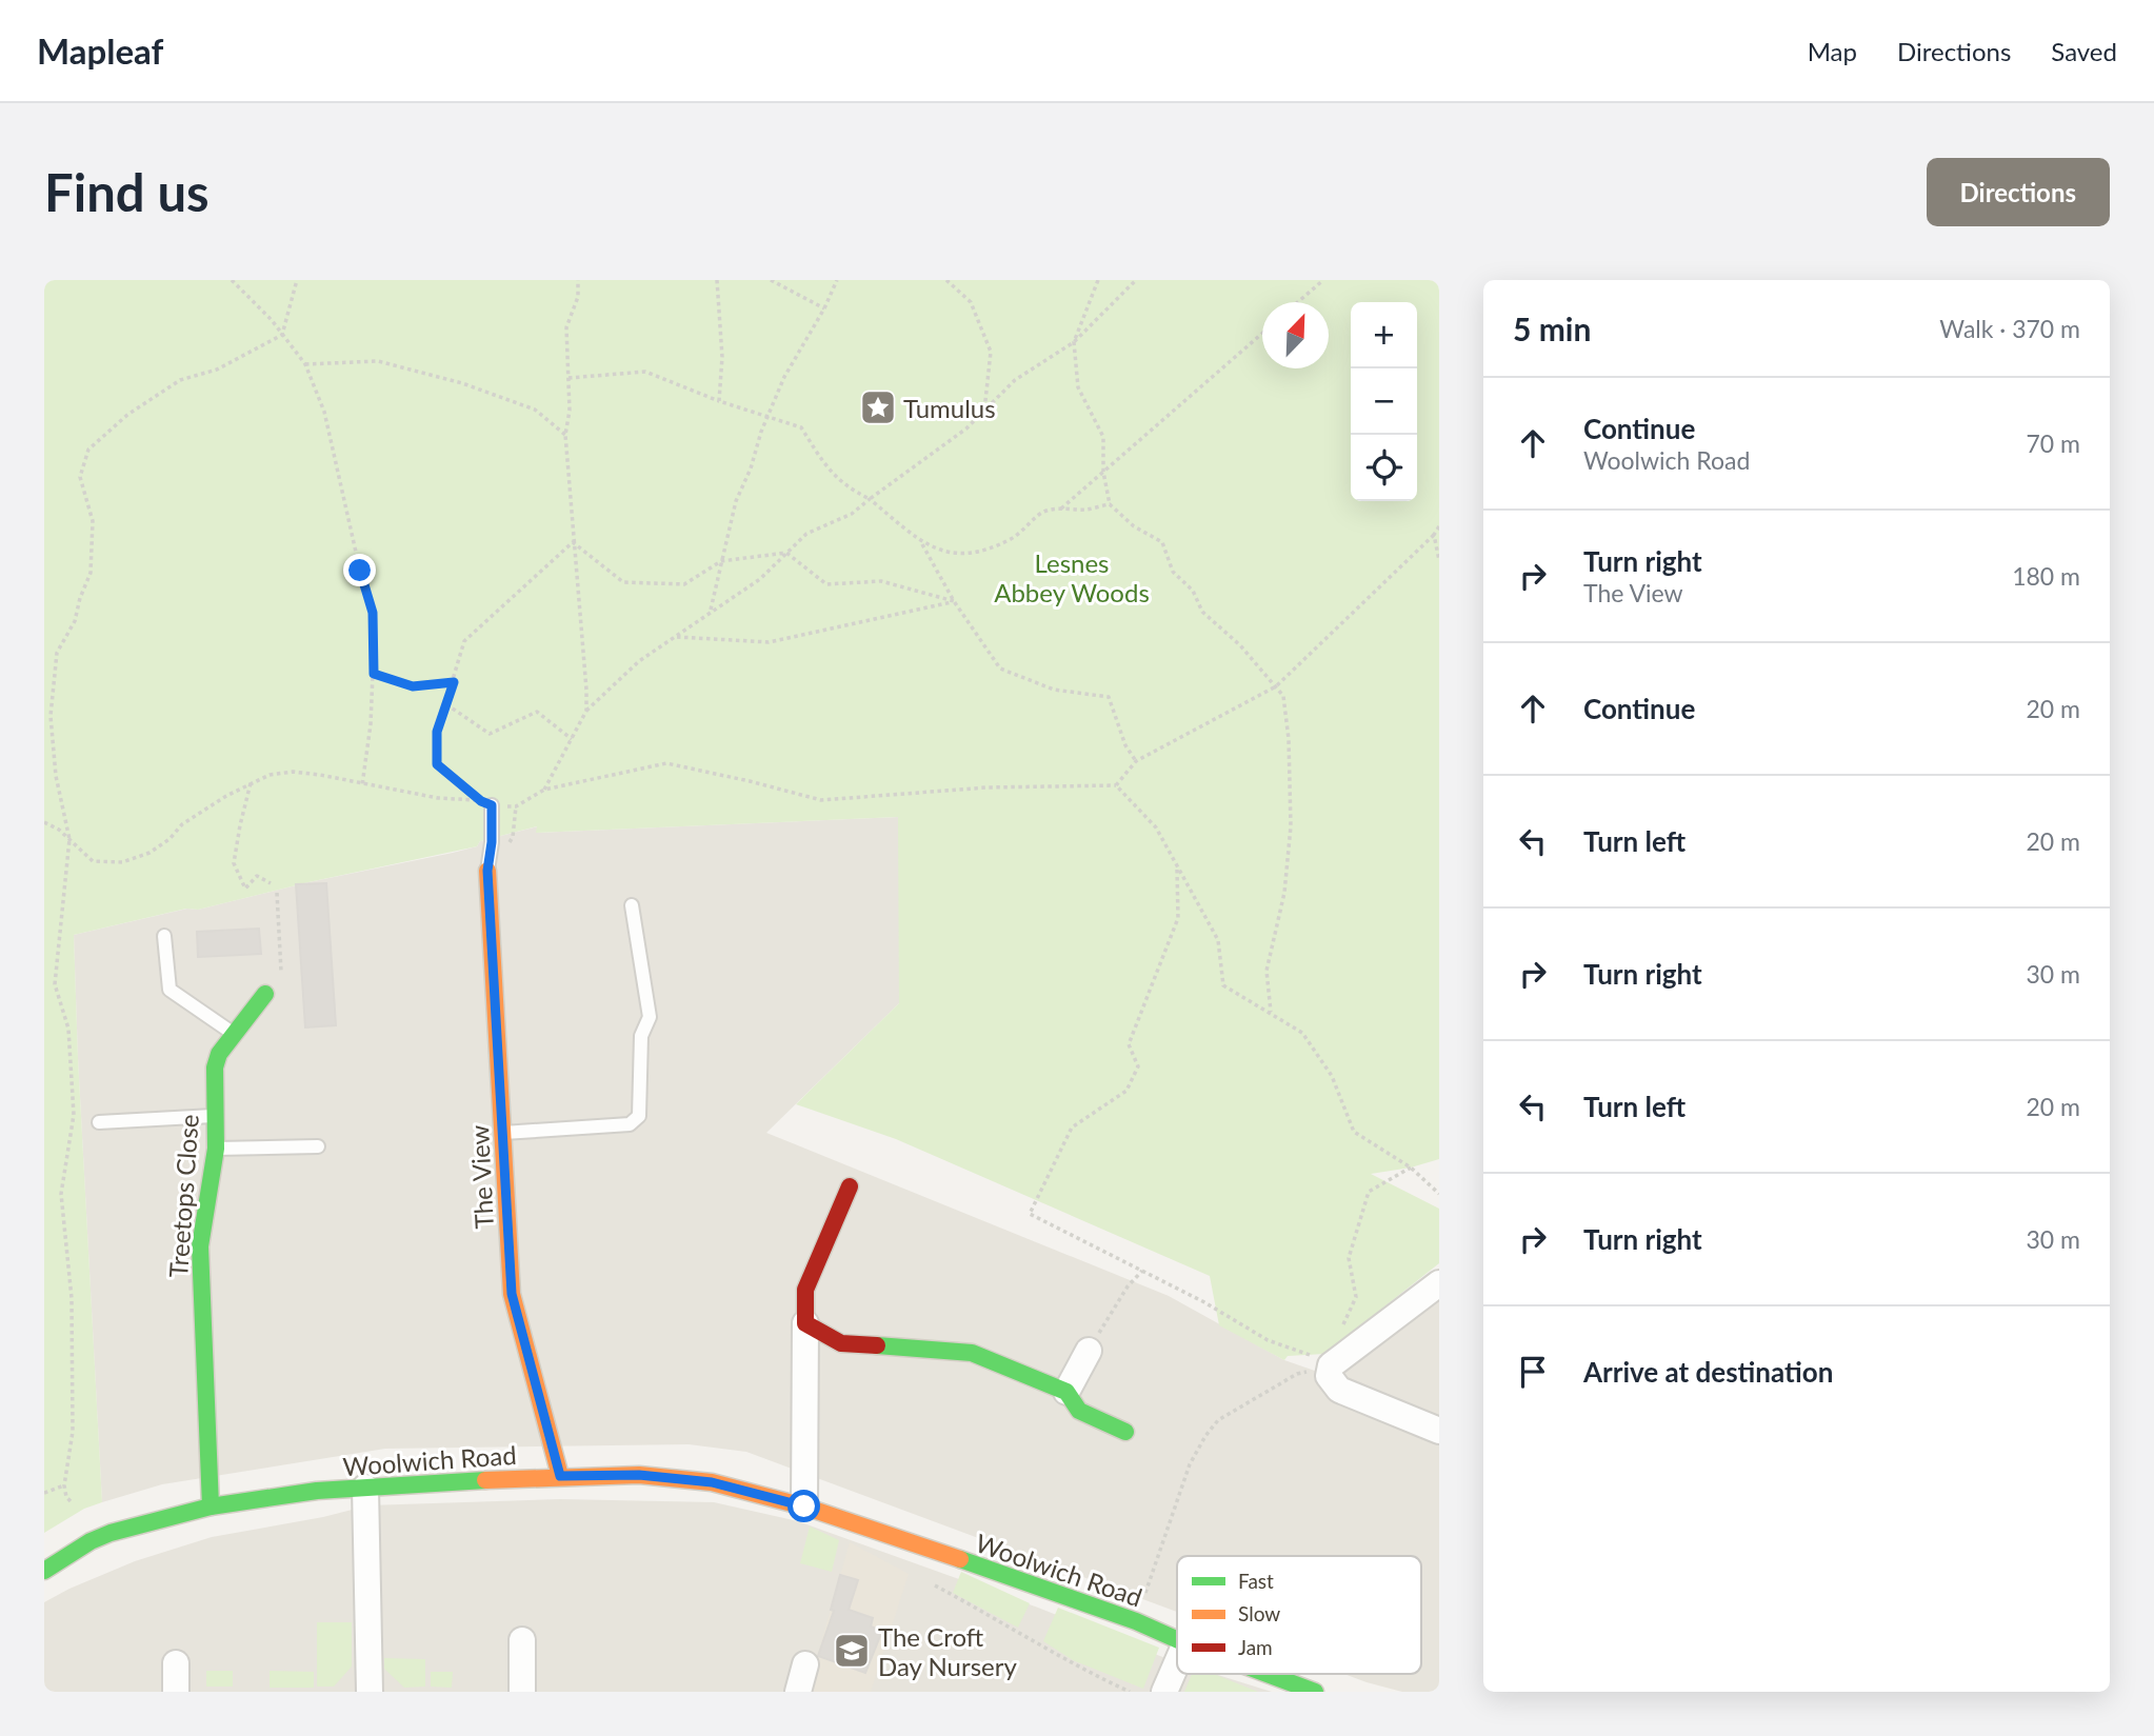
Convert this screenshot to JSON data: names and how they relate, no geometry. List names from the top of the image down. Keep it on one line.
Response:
{"streets":{"street":["The View","Treetops Close","Woolwich Road"]},"crossings":[["The View","Woolwich Road"],["Treetops Close","Woolwich Road"]],"parks":["Lesnes Abbey Woods"],"places":{"place":["Tumulus"],"school or university":["The Croft Day Nursery"]},"legend":["Fast","Slow","Jam"],"north":"top right","page":{"header":"Mapleaf","nav":["Map","Directions","Saved"],"buttons":"Directions","title":"Find us","heading":["5 min","Walk · 370 m"],"map_buttons":["+","−"],"list":[["Continue","Woolwich Road","70 m"],["Turn right","The View","180 m"],["Continue","20 m"],["Turn left","20 m"],["Turn right","30 m"],["Turn left","20 m"],["Turn right","30 m"],"Arrive at destination"]}}
